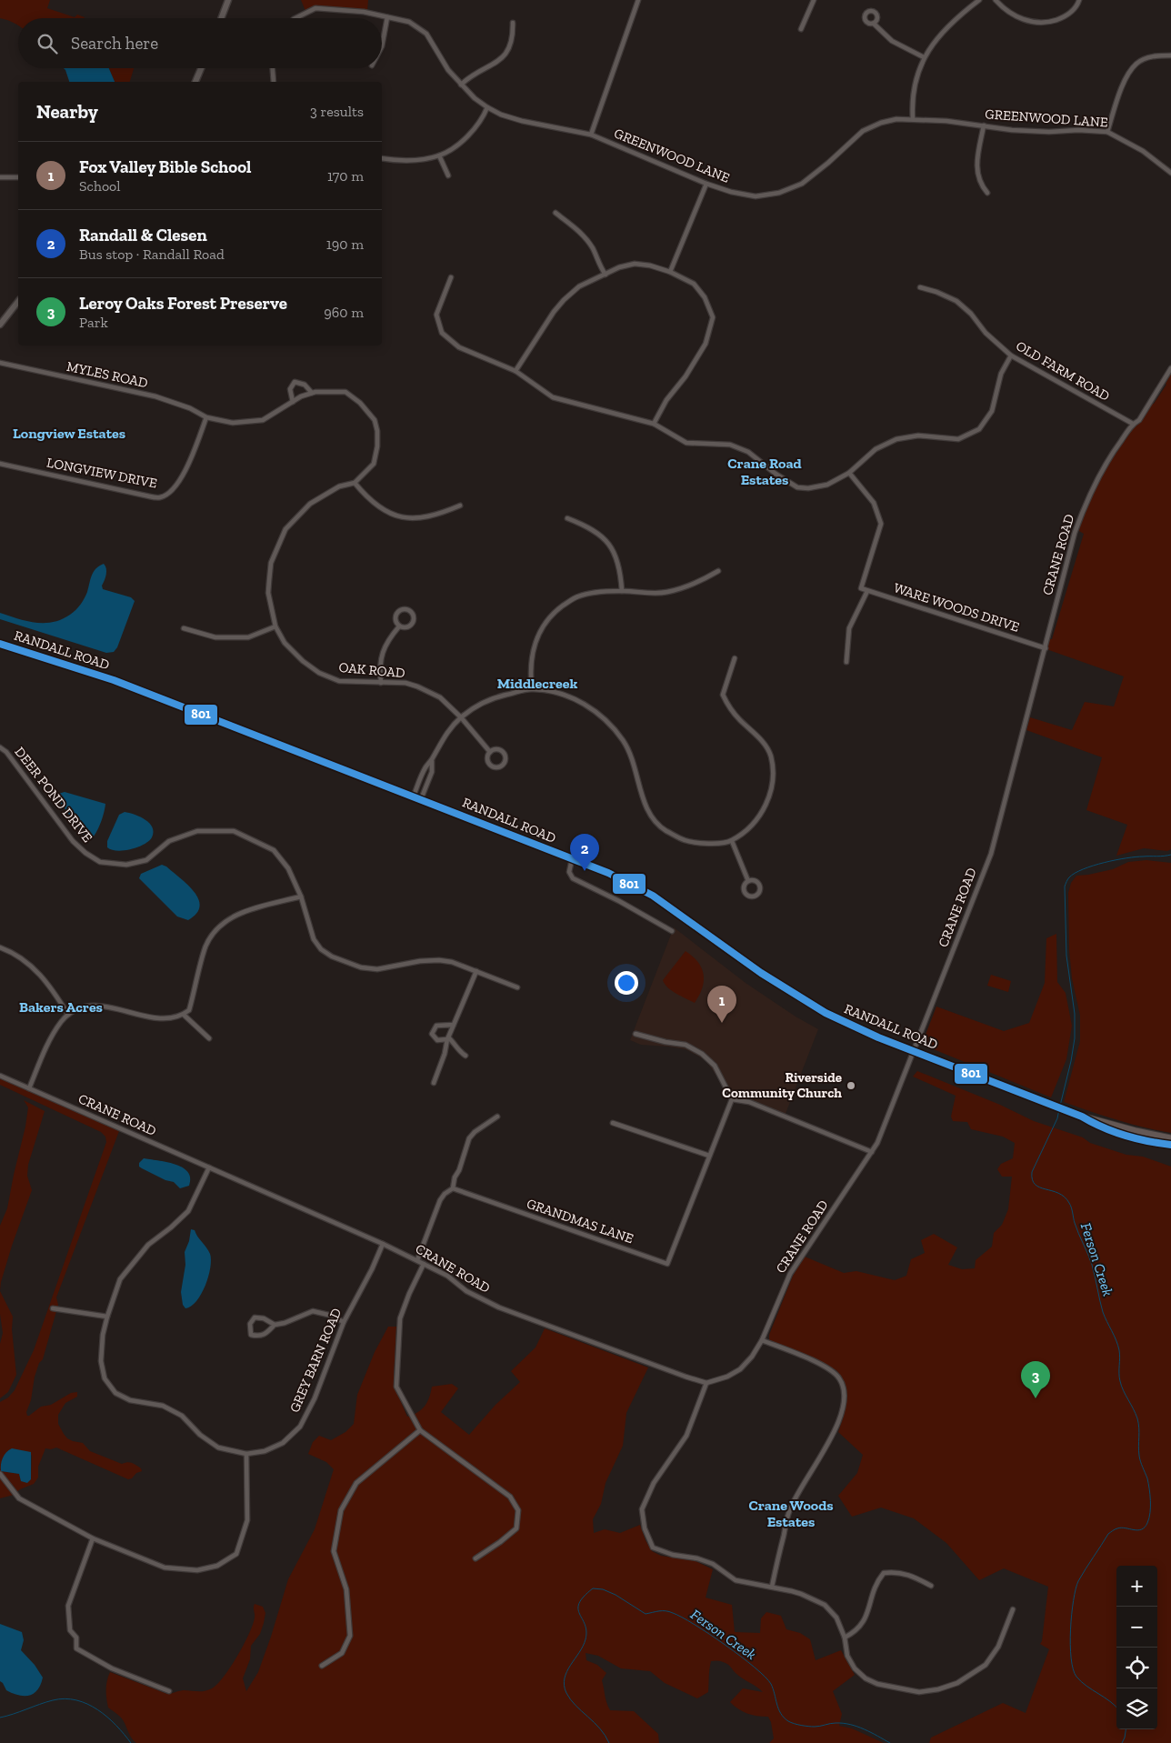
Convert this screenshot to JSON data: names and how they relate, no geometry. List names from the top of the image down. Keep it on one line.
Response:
{"streets":{"main road":["RANDALL ROAD"],"street":["GREENWOOD LANE","OLD FARM ROAD","MYLES ROAD","LONGVIEW DRIVE","CRANE ROAD","WARE WOODS DRIVE","OAK ROAD","DEER POND DRIVE","GRANDMAS LANE","GREY BARN ROAD"]},"crossings":[["OLD FARM ROAD","CRANE ROAD"],["MYLES ROAD","LONGVIEW DRIVE"],["MYLES ROAD","OAK ROAD"],["LONGVIEW DRIVE","OAK ROAD"],["CRANE ROAD","WARE WOODS DRIVE"],["CRANE ROAD","RANDALL ROAD"],["CRANE ROAD","GREY BARN ROAD"]],"districts":["Longview Estates","Crane Road Estates","Middlecreek","Bakers Acres","Crane Woods Estates"],"water":["Ferson Creek"],"places":["Riverside Community Church"],"lines":["transit line 801"],"page":{"search":"Search here","heading":["Nearby","3 results"],"list":[{"mark":"1","name":"Fox Valley Bible School","note":"School","value":"170 m"},{"mark":"2","name":"Randall & Clesen","note":"Bus stop · Randall Road","value":"190 m"},{"mark":"3","name":"Leroy Oaks Forest Preserve","note":"Park","value":"960 m"}],"pins":["2","1","3"],"map_buttons":["+","−"]}}
